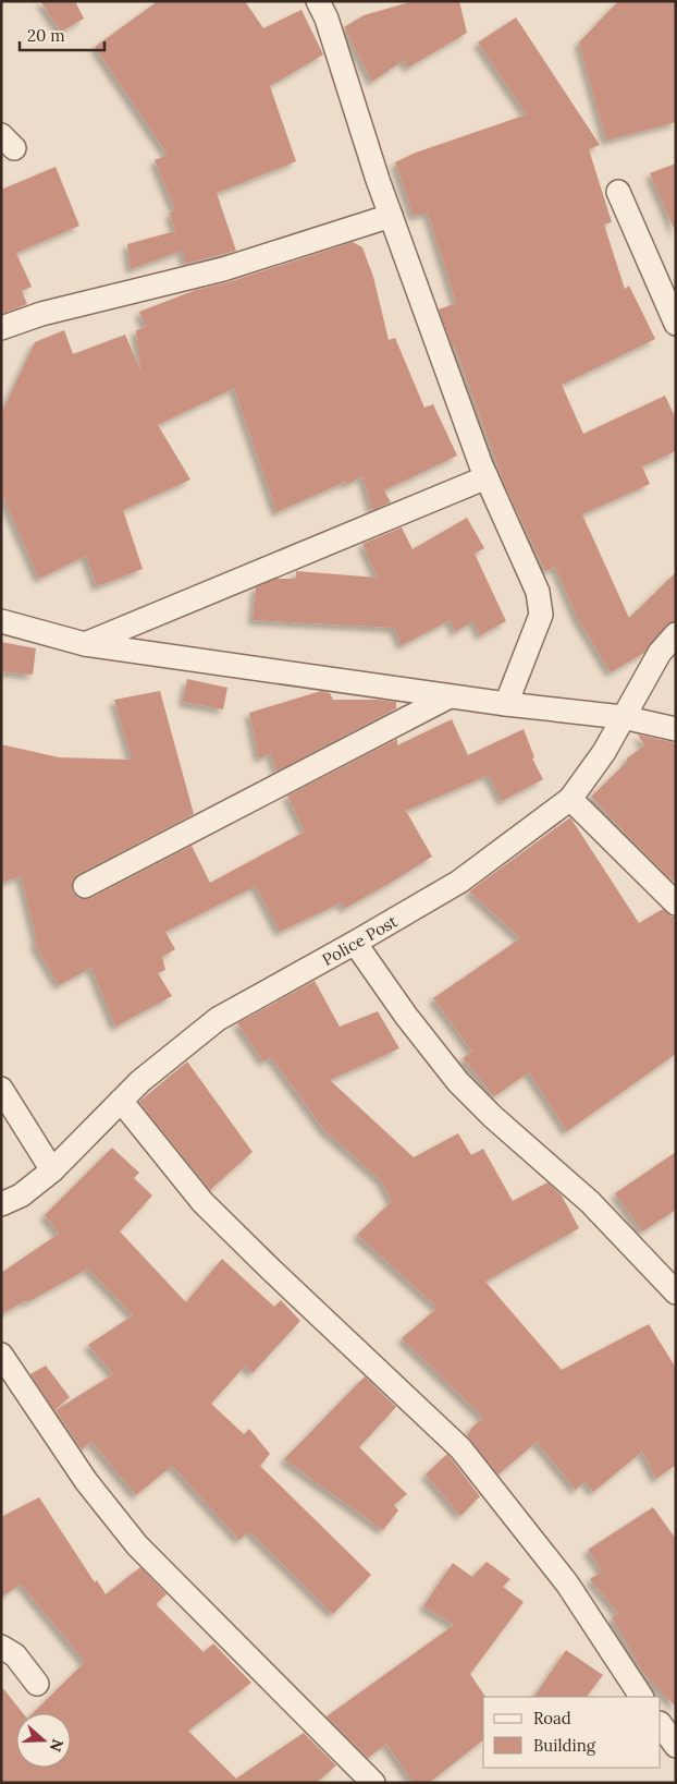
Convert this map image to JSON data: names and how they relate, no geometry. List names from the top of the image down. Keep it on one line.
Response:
{"streets":{"street":["Police Post"]},"legend":["Road","Building"],"scale_bar":"20 m","north":"right"}
